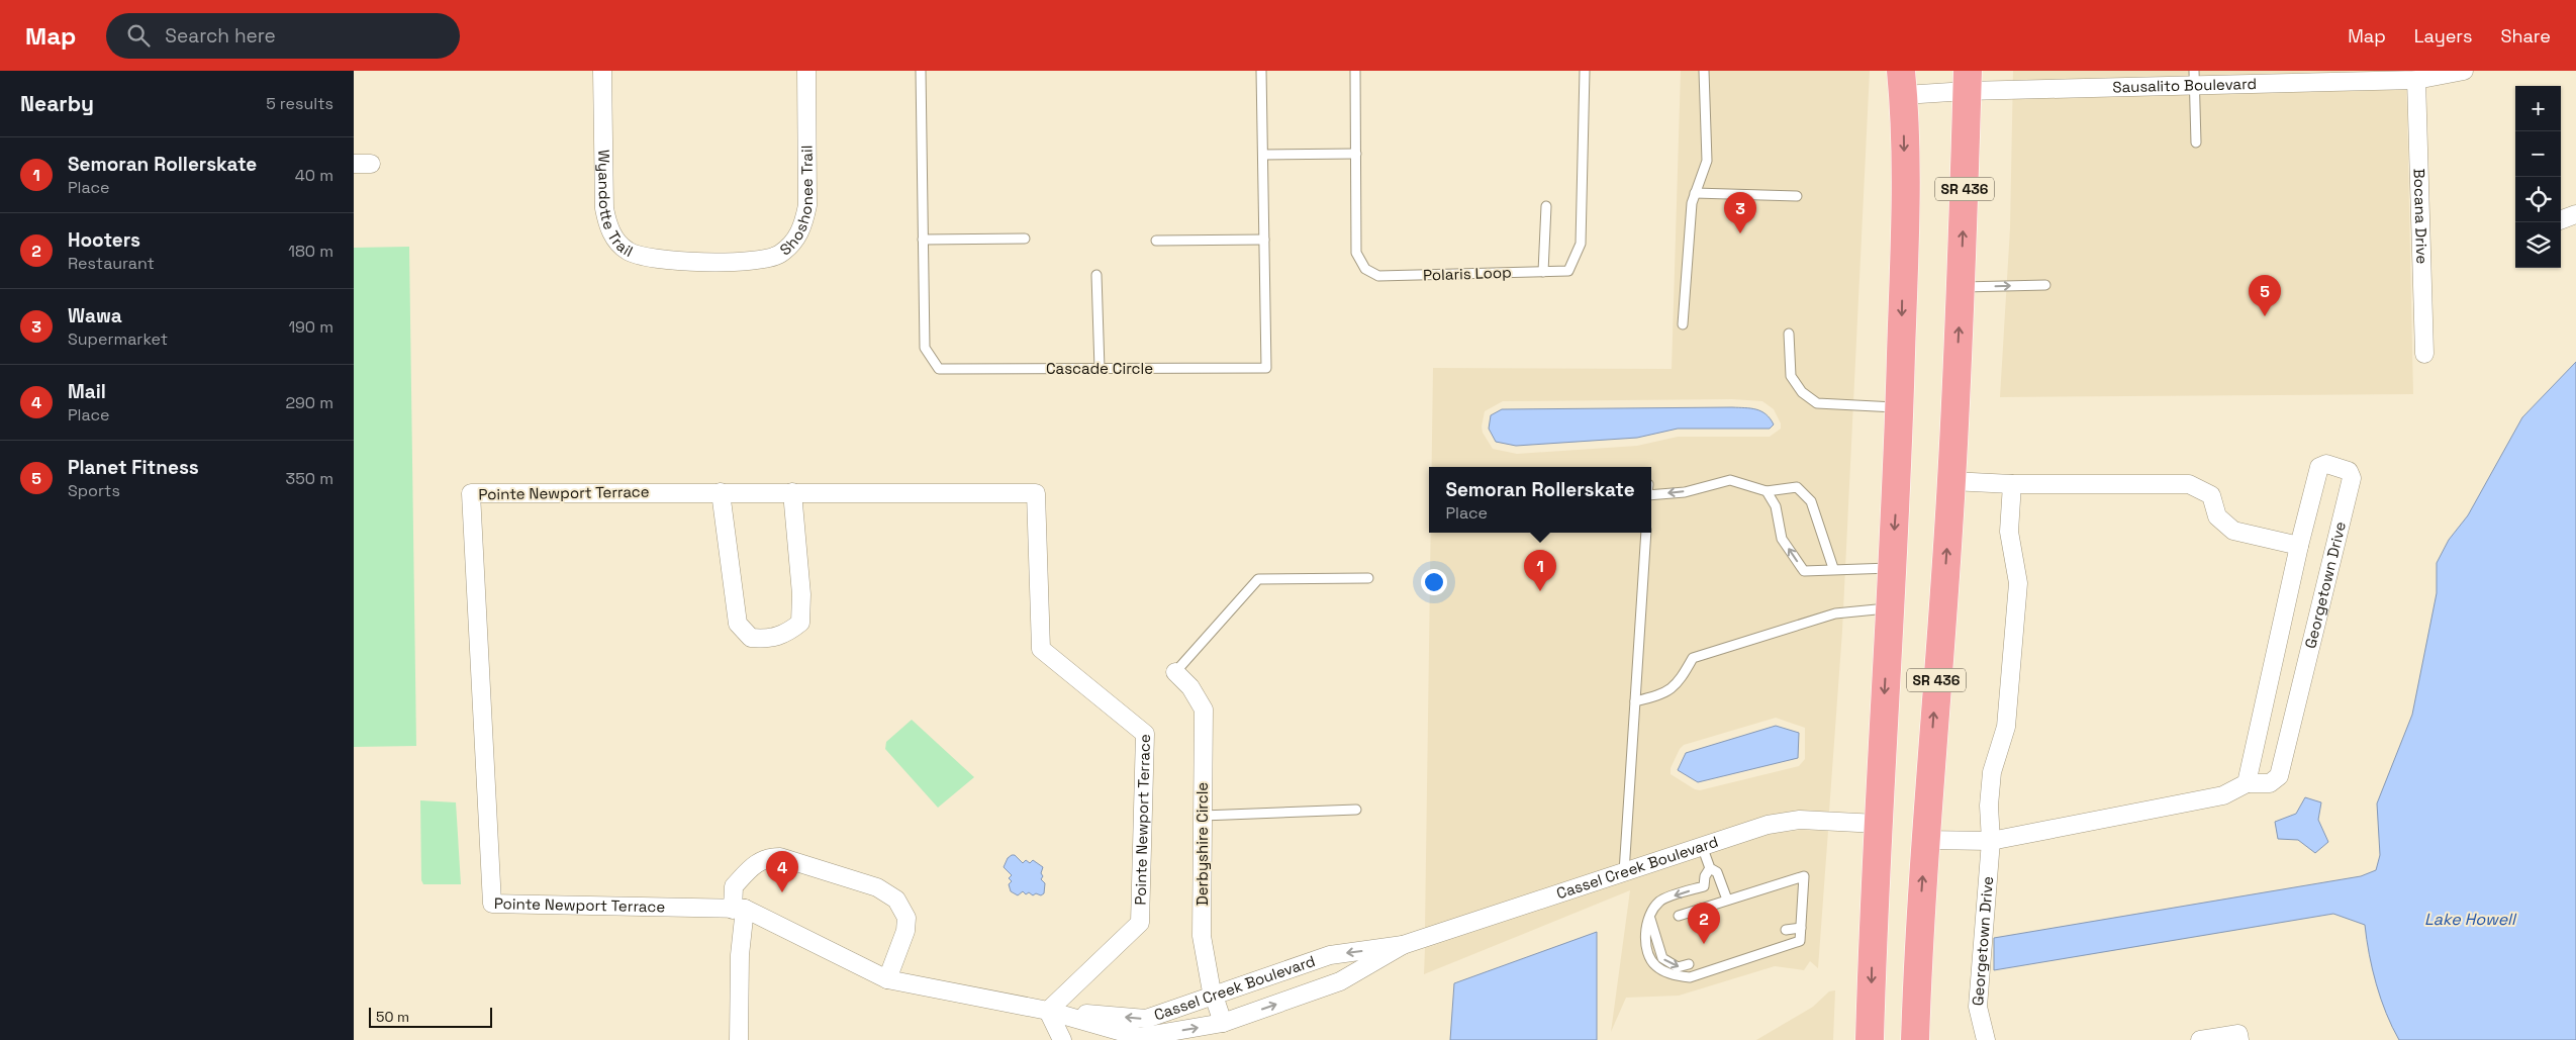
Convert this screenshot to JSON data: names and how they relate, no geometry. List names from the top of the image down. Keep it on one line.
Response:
{"streets":{"main road":["SR 436"],"street":["Sausalito Boulevard","Shoshonee Trail","Wyandotte Trail","Bocana Drive","Pointe Newport Terrace","Georgetown Drive","Derbyshire Circle","Cassel Creek Boulevard"],"lane":["Polaris Loop","Cascade Circle"]},"crossings":[["Sausalito Boulevard","SR 436"],["Sausalito Boulevard","Bocana Drive"],["SR 436","Georgetown Drive"],["SR 436","Cassel Creek Boulevard"],["Shoshonee Trail","Wyandotte Trail"],["Pointe Newport Terrace","Cassel Creek Boulevard"],["Derbyshire Circle","Cassel Creek Boulevard"]],"water":["Lake Howell"],"scale_bar":"50 m","page":{"header":"Map","search":"Search here","nav":["Map","Layers","Share"],"heading":["Nearby","5 results"],"map_buttons":["+","−"],"list":[{"mark":"1","name":"Semoran Rollerskate","note":"Place","value":"40 m"},{"mark":"2","name":"Hooters","note":"Restaurant","value":"180 m"},{"mark":"3","name":"Wawa","note":"Supermarket","value":"190 m"},{"mark":"4","name":"Mail","note":"Place","value":"290 m"},{"mark":"5","name":"Planet Fitness","note":"Sports","value":"350 m"}],"pins":["3","5","1","4","2"],"popup":["Semoran Rollerskate","Place"],"scale":"50 m"}}
